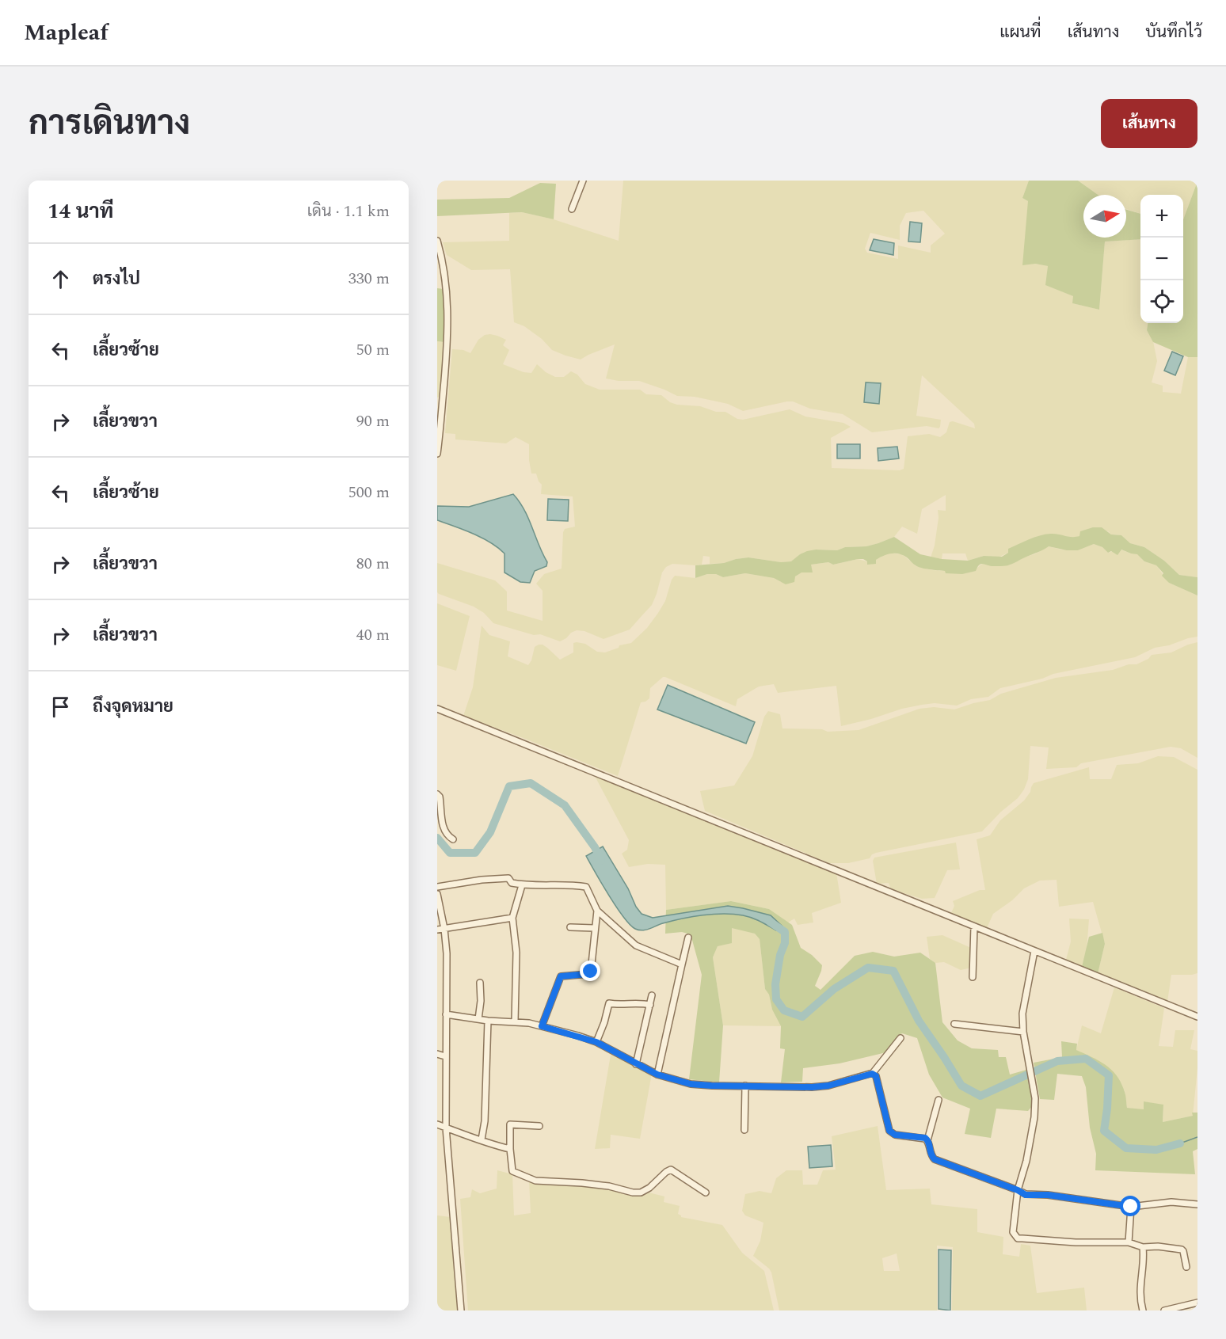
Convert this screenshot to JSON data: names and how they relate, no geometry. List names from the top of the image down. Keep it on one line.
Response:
{"north":"right","page":{"header":"Mapleaf","nav":["แผนที่","เส้นทาง","บันทึกไว้"],"title":"การเดินทาง","buttons":"เส้นทาง","heading":["14 นาที","เดิน · 1.1 km"],"map_buttons":["+","−"],"list":[["ตรงไป","330 m"],["เลี้ยวซ้าย","50 m"],["เลี้ยวขวา","90 m"],["เลี้ยวซ้าย","500 m"],["เลี้ยวขวา","80 m"],["เลี้ยวขวา","40 m"],"ถึงจุดหมาย"]}}
